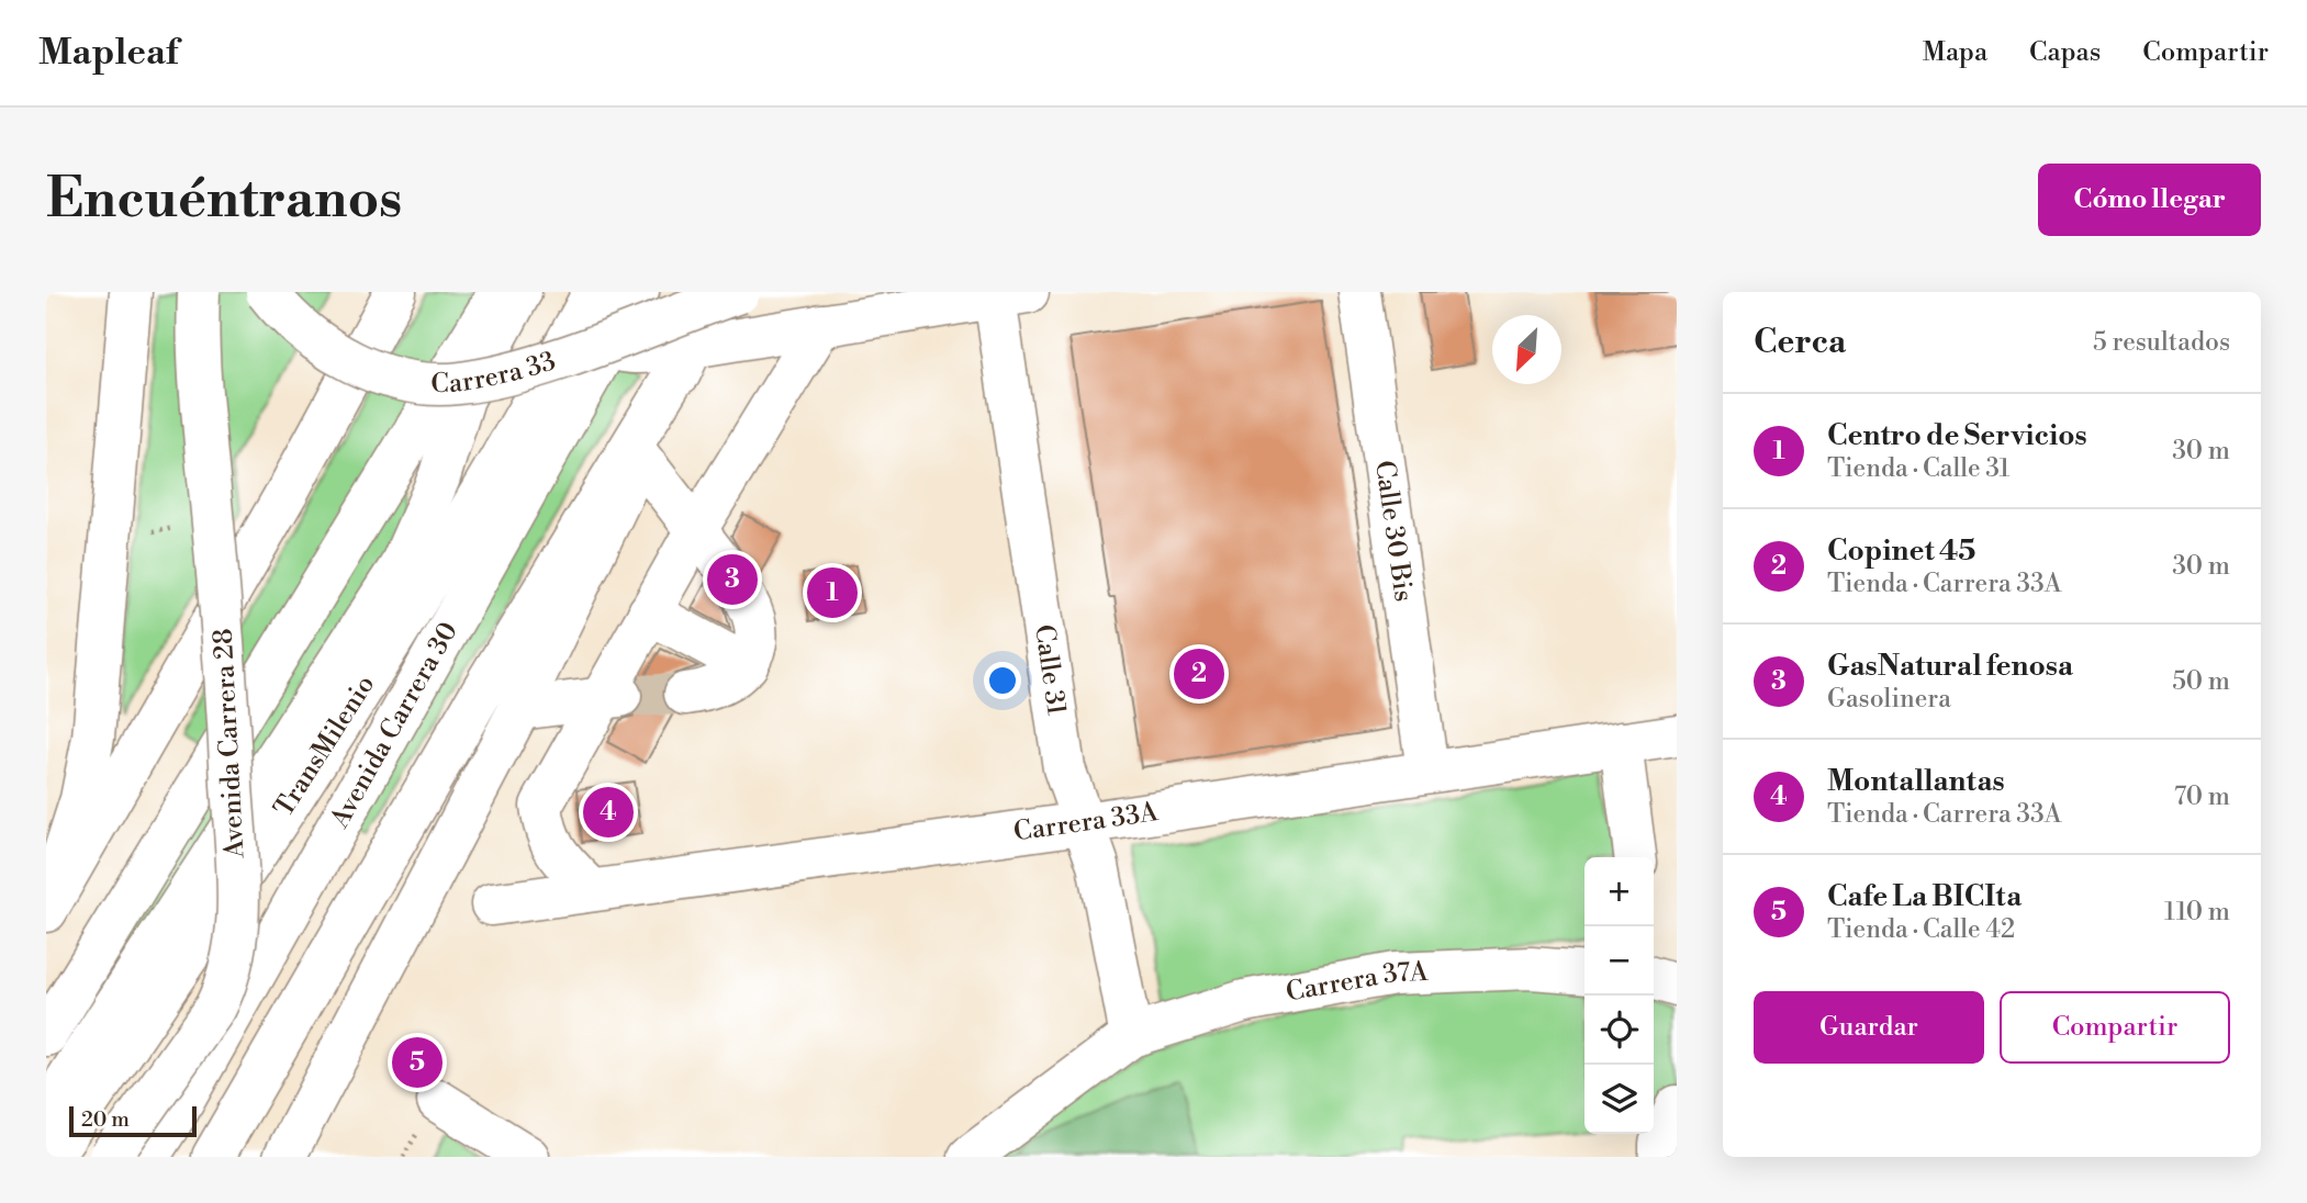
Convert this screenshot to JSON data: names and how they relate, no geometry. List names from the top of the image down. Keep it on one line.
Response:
{"streets":{"main road":["Carrera 33","Calle 30 Bis","Calle 31","Avenida Carrera 30","Avenida Carrera 28","TransMilenio","Carrera 33A","Carrera 37A"]},"crossings":[["Calle 30 Bis","Carrera 33A"],["Calle 31","Carrera 33A"],["Calle 31","Carrera 37A"],["Avenida Carrera 30","TransMilenio"]],"scale_bar":"20 m","north":"bottom left","page":{"header":"Mapleaf","nav":["Mapa","Capas","Compartir"],"buttons":["Cómo llegar",["Guardar","Compartir"]],"title":"Encuéntranos","heading":["Cerca","5 resultados"],"list":[{"mark":"1","name":"Centro de Servicios","note":"Tienda · Calle 31","value":"30 m"},{"mark":"2","name":"Copinet 45","note":"Tienda · Carrera 33A","value":"30 m"},{"mark":"3","name":"GasNatural fenosa","note":"Gasolinera","value":"50 m"},{"mark":"4","name":"Montallantas","note":"Tienda · Carrera 33A","value":"70 m"},{"mark":"5","name":"Cafe La BICIta","note":"Tienda · Calle 42","value":"110 m"}],"pins":["3","1","2","4","5"],"map_buttons":["+","−"],"scale":"20 m"}}
